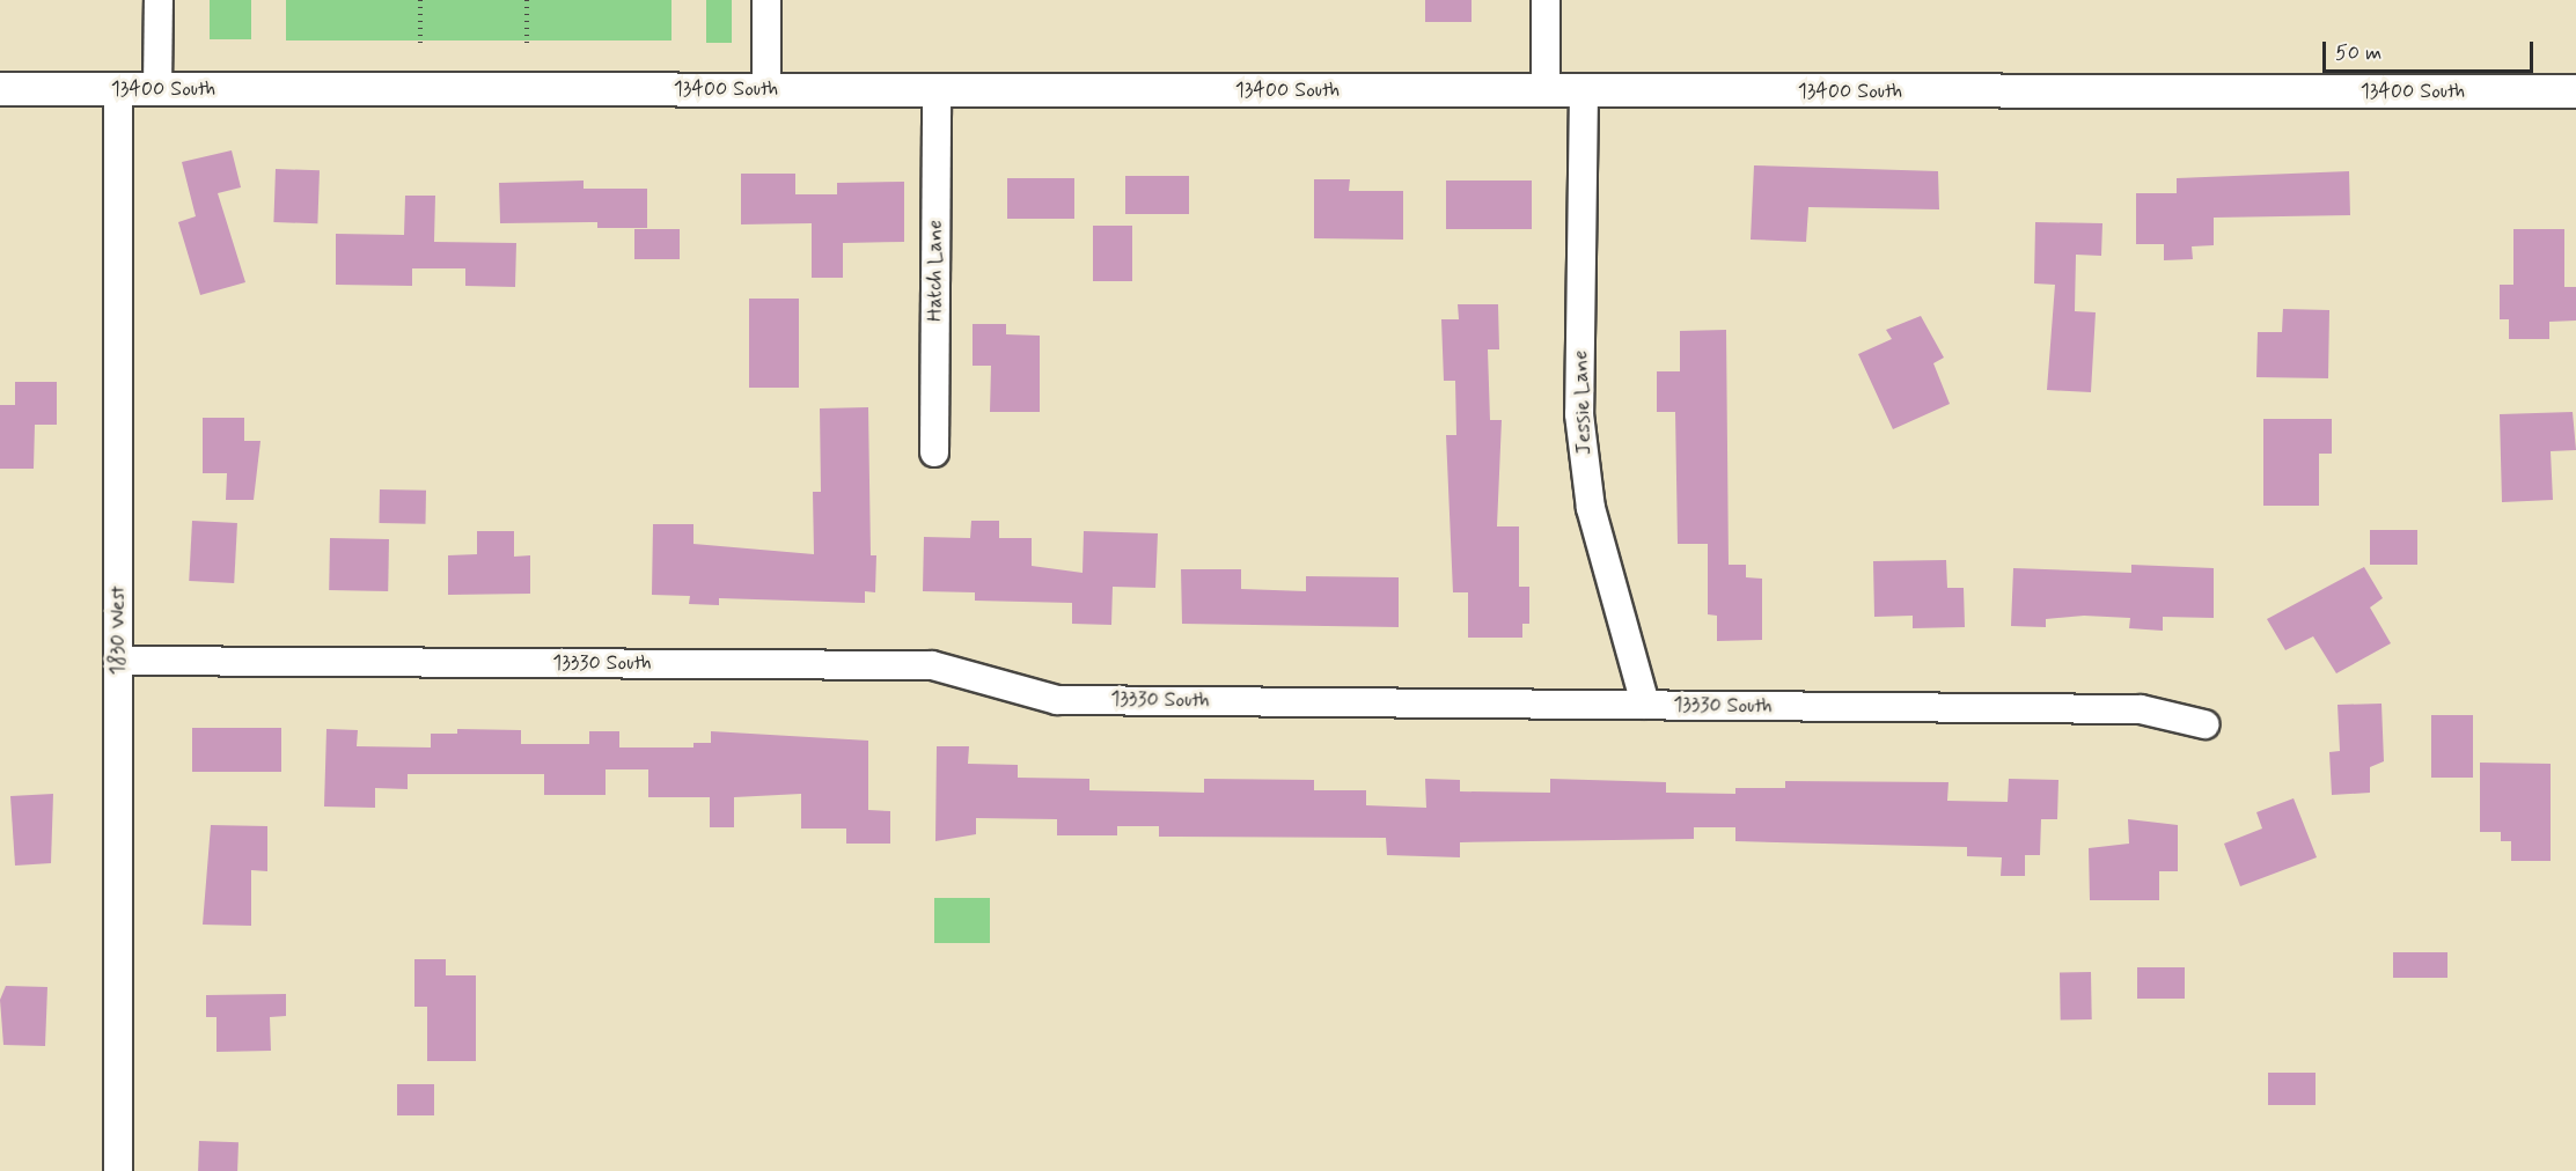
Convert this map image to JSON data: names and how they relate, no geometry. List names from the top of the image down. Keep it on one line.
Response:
{"streets":{"street":["13400 South","Hatch Lane","Jessie Lane","1830 West","13330 South"]},"crossings":[["13400 South","Hatch Lane"],["13400 South","Jessie Lane"],["13400 South","1830 West"],["Jessie Lane","13330 South"],["1830 West","13330 South"]],"scale_bar":"50 m"}
